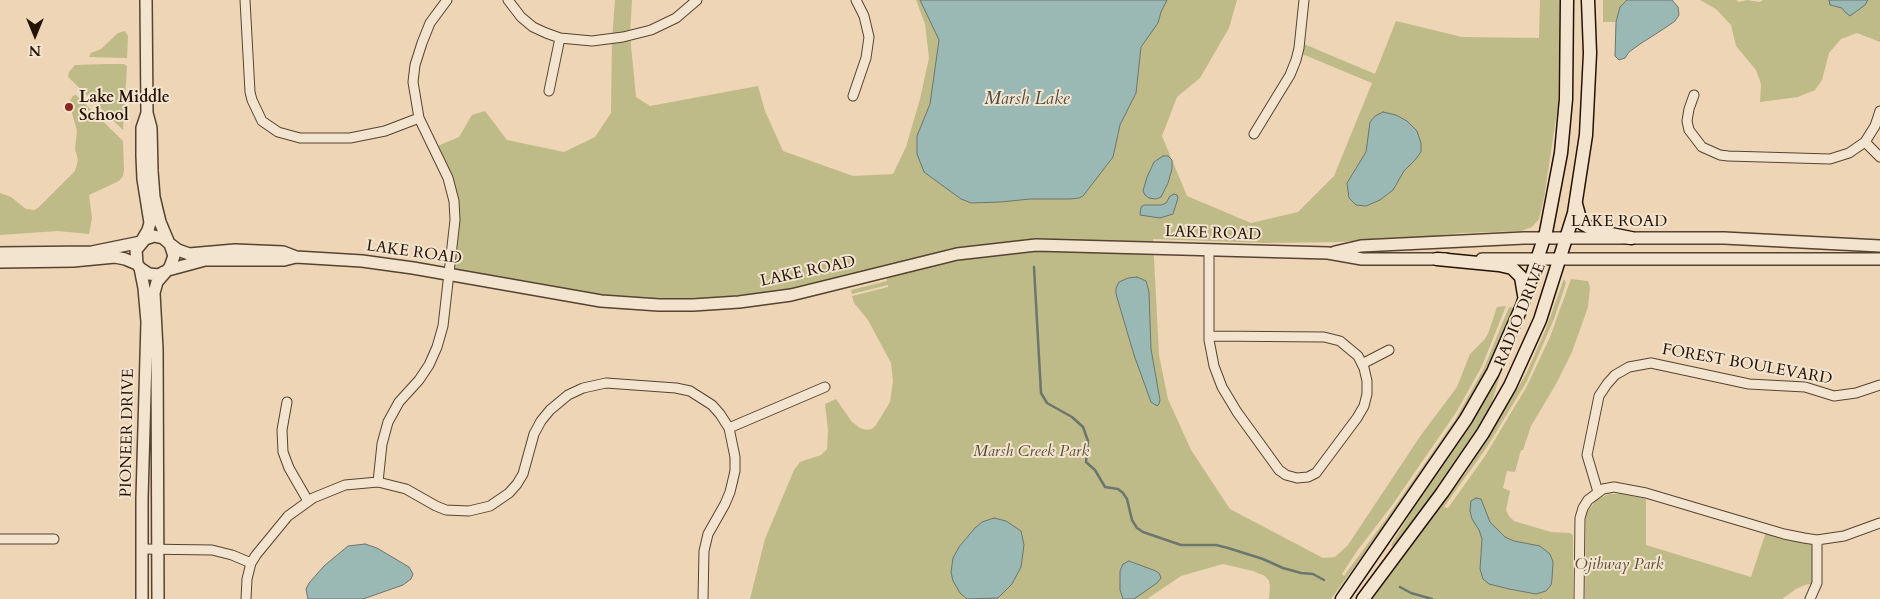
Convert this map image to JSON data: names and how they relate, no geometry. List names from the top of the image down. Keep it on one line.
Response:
{"streets":{"main road":["RADIO DRIVE"],"street":["LAKE ROAD","FOREST BOULEVARD","PIONEER DRIVE"]},"crossings":[["LAKE ROAD","RADIO DRIVE"],["LAKE ROAD","PIONEER DRIVE"]],"water":["Marsh Lake"],"parks":["Marsh Creek Park","Ojibway Park"],"places":["Lake Middle School"],"north":"bottom"}
